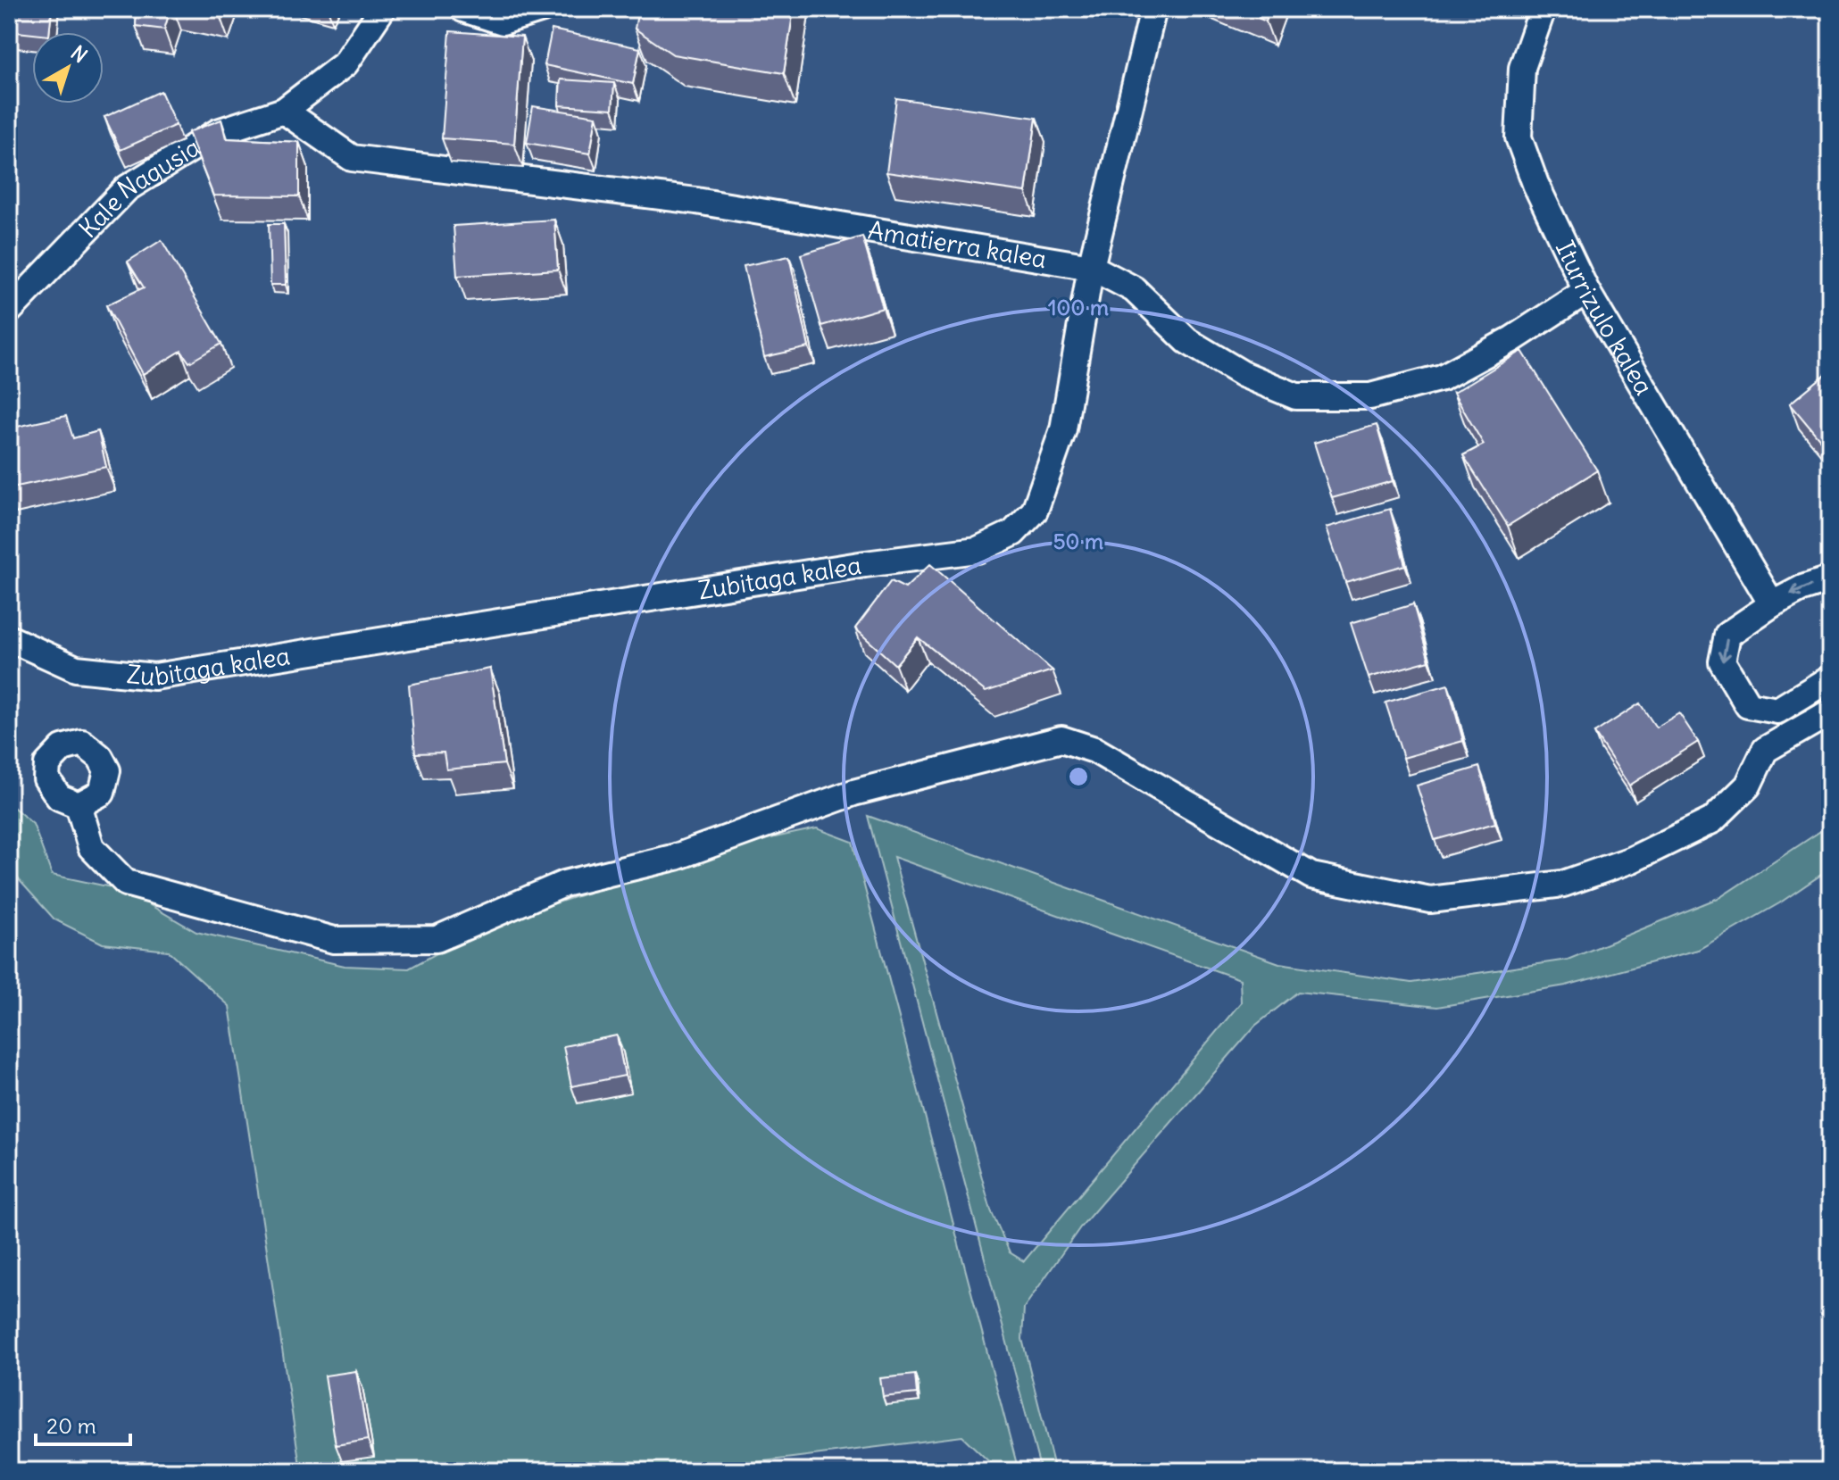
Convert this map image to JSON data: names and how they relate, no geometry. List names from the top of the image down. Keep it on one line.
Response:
{"streets":{"street":["Kale Nagusia","Amatierra kalea","Iturrizulo kalea","Zubitaga kalea"]},"crossings":[["Kale Nagusia","Amatierra kalea"],["Amatierra kalea","Iturrizulo kalea"],["Amatierra kalea","Zubitaga kalea"]],"scale_bar":"20 m","north":"top right","rings":["100 m","50 m"]}
